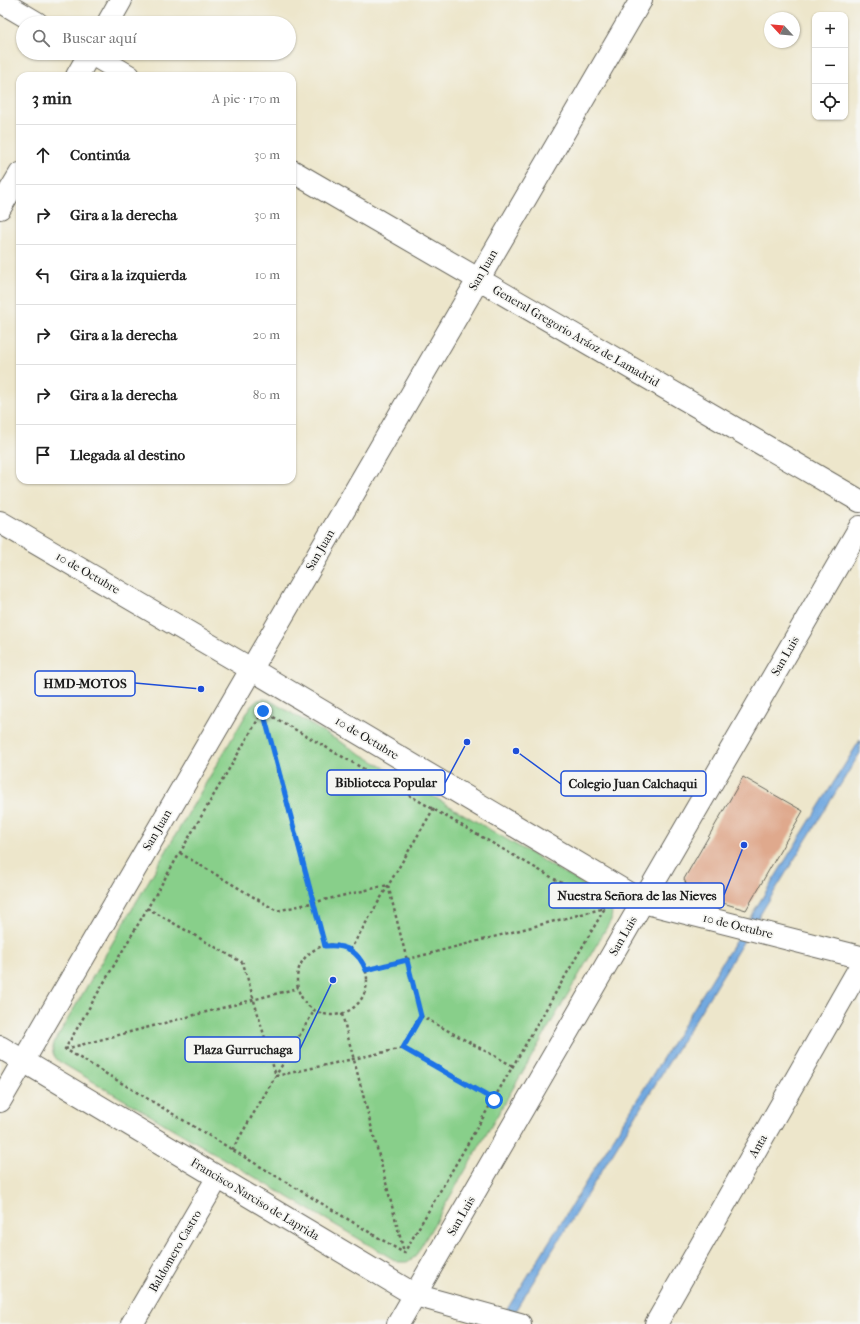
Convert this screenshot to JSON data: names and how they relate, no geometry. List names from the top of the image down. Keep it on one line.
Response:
{"streets":{"street":["San Juan","General Gregorio Aráoz de Lamadrid","10 de Octubre","San Luis","Anta","Francisco Narciso de Laprida","Baldomero Castro"]},"crossings":[["San Juan","General Gregorio Aráoz de Lamadrid"],["San Juan","10 de Octubre"],["San Juan","Francisco Narciso de Laprida"],["10 de Octubre","San Luis"],["San Luis","Francisco Narciso de Laprida"],["Francisco Narciso de Laprida","Baldomero Castro"]],"places":["HMD-MOTOS","Biblioteca Popular","Colegio Juan Calchaqui","Nuestra Señora de las Nieves","Plaza Gurruchaga"],"north":"top left","page":{"map_buttons":["+","−"],"search":"Buscar aquí","heading":["3 min","A pie · 170 m"],"list":[["Continúa","30 m"],["Gira a la derecha","30 m"],["Gira a la izquierda","10 m"],["Gira a la derecha","20 m"],["Gira a la derecha","80 m"],"Llegada al destino"]}}
